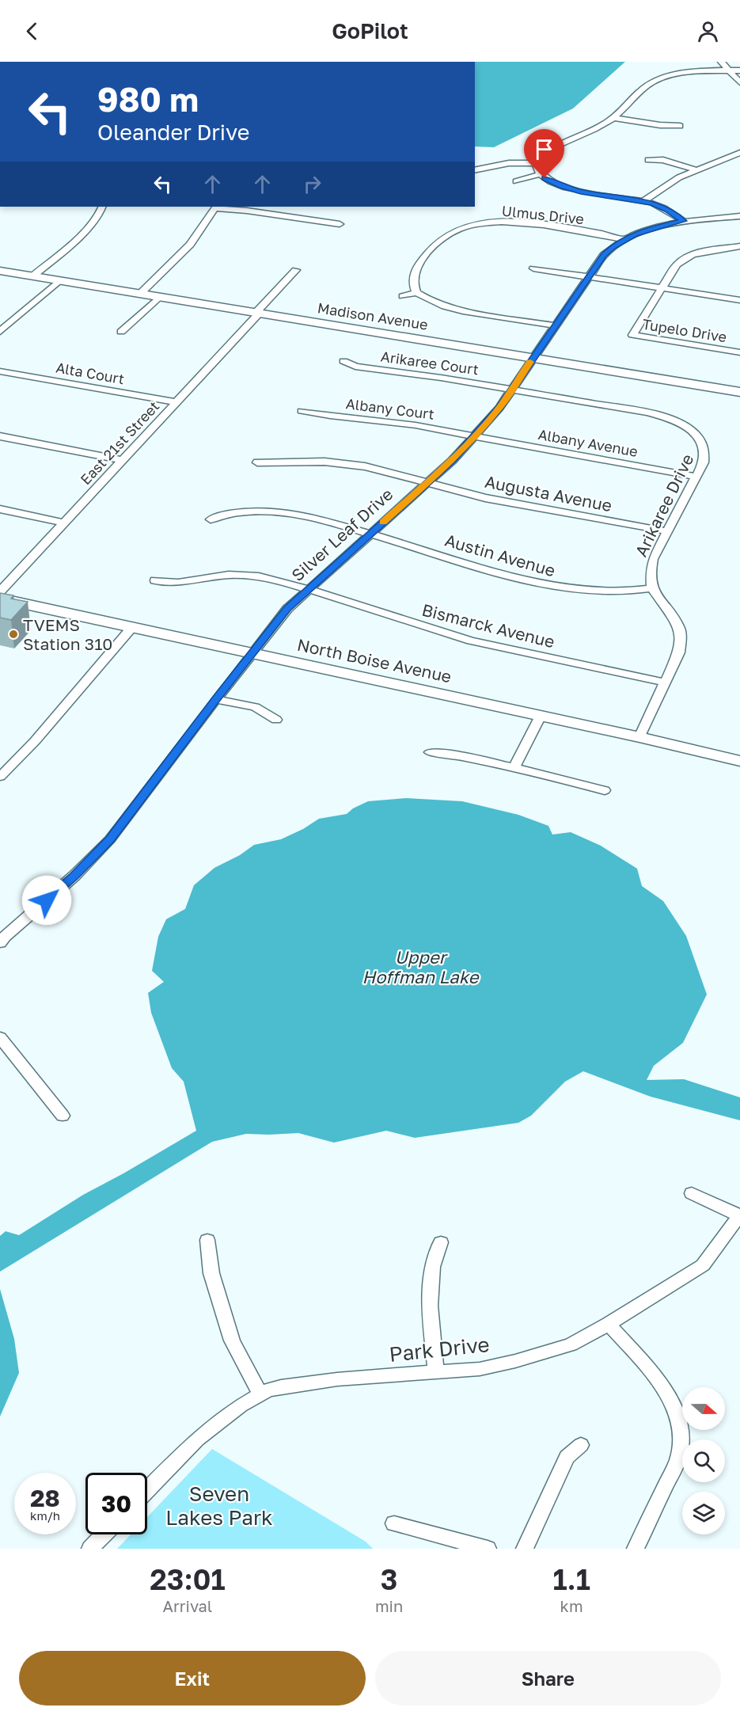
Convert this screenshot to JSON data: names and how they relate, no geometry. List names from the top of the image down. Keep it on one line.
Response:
{"streets":{"main road":["Madison Avenue","North Boise Avenue"],"street":["Ulmus Drive","Tupelo Drive","Arikaree Court","Alta Court","Albany Court","East 21st Street","Albany Avenue","Augusta Avenue","Arikaree Drive","Silver Leaf Drive","Austin Avenue","Bismarck Avenue","Park Drive"]},"crossings":[["Ulmus Drive","Silver Leaf Drive"],["Madison Avenue","East 21st Street"],["Madison Avenue","Silver Leaf Drive"],["Arikaree Court","Arikaree Drive"],["Arikaree Court","Silver Leaf Drive"],["Alta Court","East 21st Street"],["Albany Court","Albany Avenue"],["Albany Court","Silver Leaf Drive"],["Albany Avenue","Arikaree Drive"],["Albany Avenue","Silver Leaf Drive"],["Augusta Avenue","Arikaree Drive"],["Augusta Avenue","Silver Leaf Drive"],["Arikaree Drive","Silver Leaf Drive"],["Arikaree Drive","Austin Avenue"],["Silver Leaf Drive","Austin Avenue"],["Silver Leaf Drive","Bismarck Avenue"],["Silver Leaf Drive","North Boise Avenue"]],"water":["Upper Hoffman Lake"],"parks":["Seven Lakes Park"],"places":["TVEMS Station 310"],"north":"right","page":{"header":"GoPilot","turn":["980 m","Oleander Drive"],"speed":"28 km/h","limit":"30","eta":["23:01","Arrival","3","min","1.1","km"],"buttons":["Exit","Share"]}}
